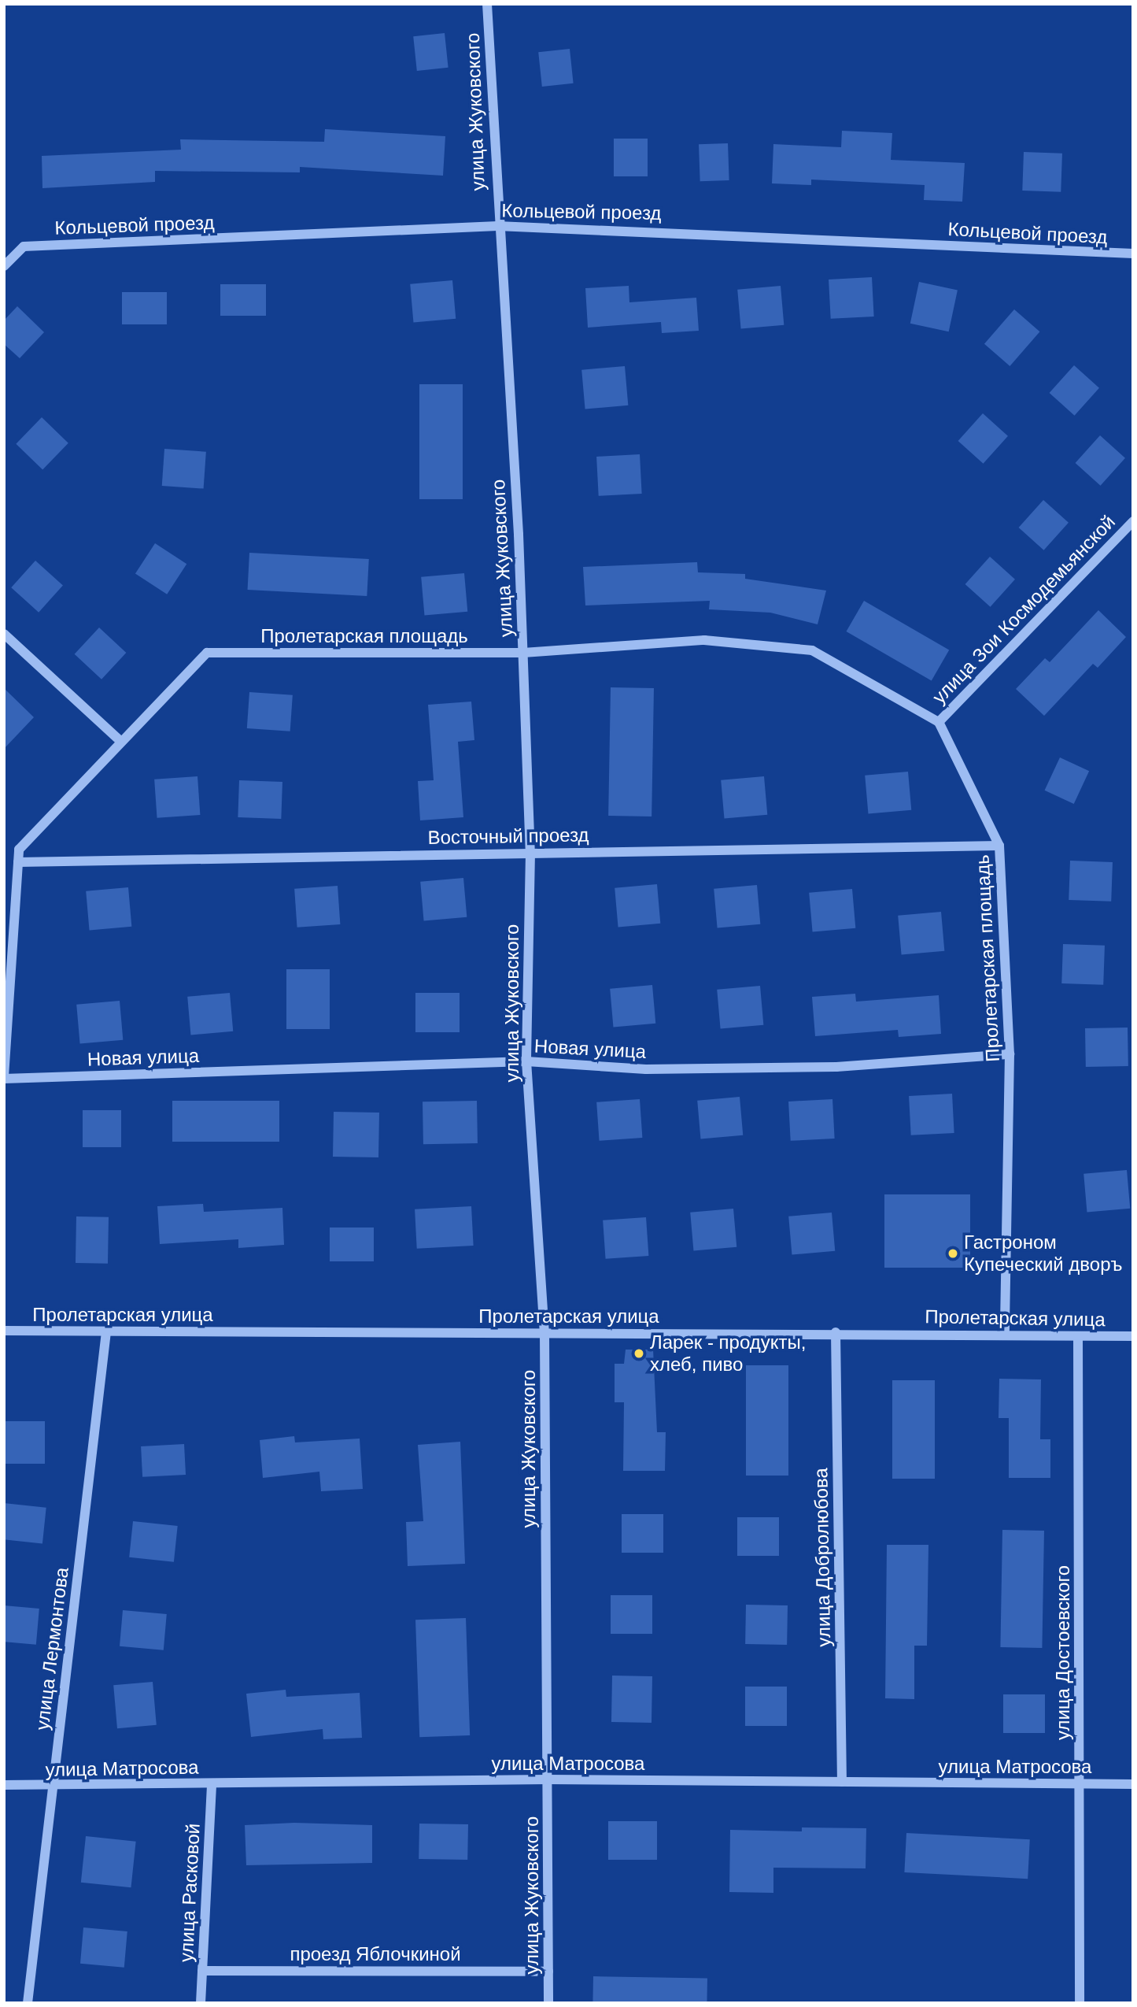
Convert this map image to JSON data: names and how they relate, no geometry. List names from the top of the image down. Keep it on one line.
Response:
{"streets":{"street":["улица Жуковского","Кольцевой проезд","улица Зои Космодемьянской","Пролетарская площадь","Восточный проезд","Новая улица","Пролетарская улица","улица Добролюбова","улица Лермонтова","улица Достоевского","улица Матросова","улица Расковой","проезд Яблочкиной"]},"crossings":[["улица Жуковского","Кольцевой проезд"],["улица Жуковского","Пролетарская площадь"],["улица Жуковского","Восточный проезд"],["улица Жуковского","Новая улица"],["улица Жуковского","Пролетарская улица"],["улица Жуковского","улица Матросова"],["улица Жуковского","проезд Яблочкиной"],["улица Зои Космодемьянской","Пролетарская площадь"],["Пролетарская площадь","Восточный проезд"],["Пролетарская площадь","Новая улица"],["Пролетарская площадь","Пролетарская улица"],["Пролетарская улица","улица Добролюбова"],["Пролетарская улица","улица Лермонтова"],["Пролетарская улица","улица Достоевского"],["улица Добролюбова","улица Матросова"],["улица Лермонтова","улица Матросова"],["улица Достоевского","улица Матросова"],["улица Матросова","улица Расковой"],["улица Расковой","проезд Яблочкиной"]],"places":["Гастроном Купеческий дворъ","Ларек - продукты, хлеб, пиво"]}
